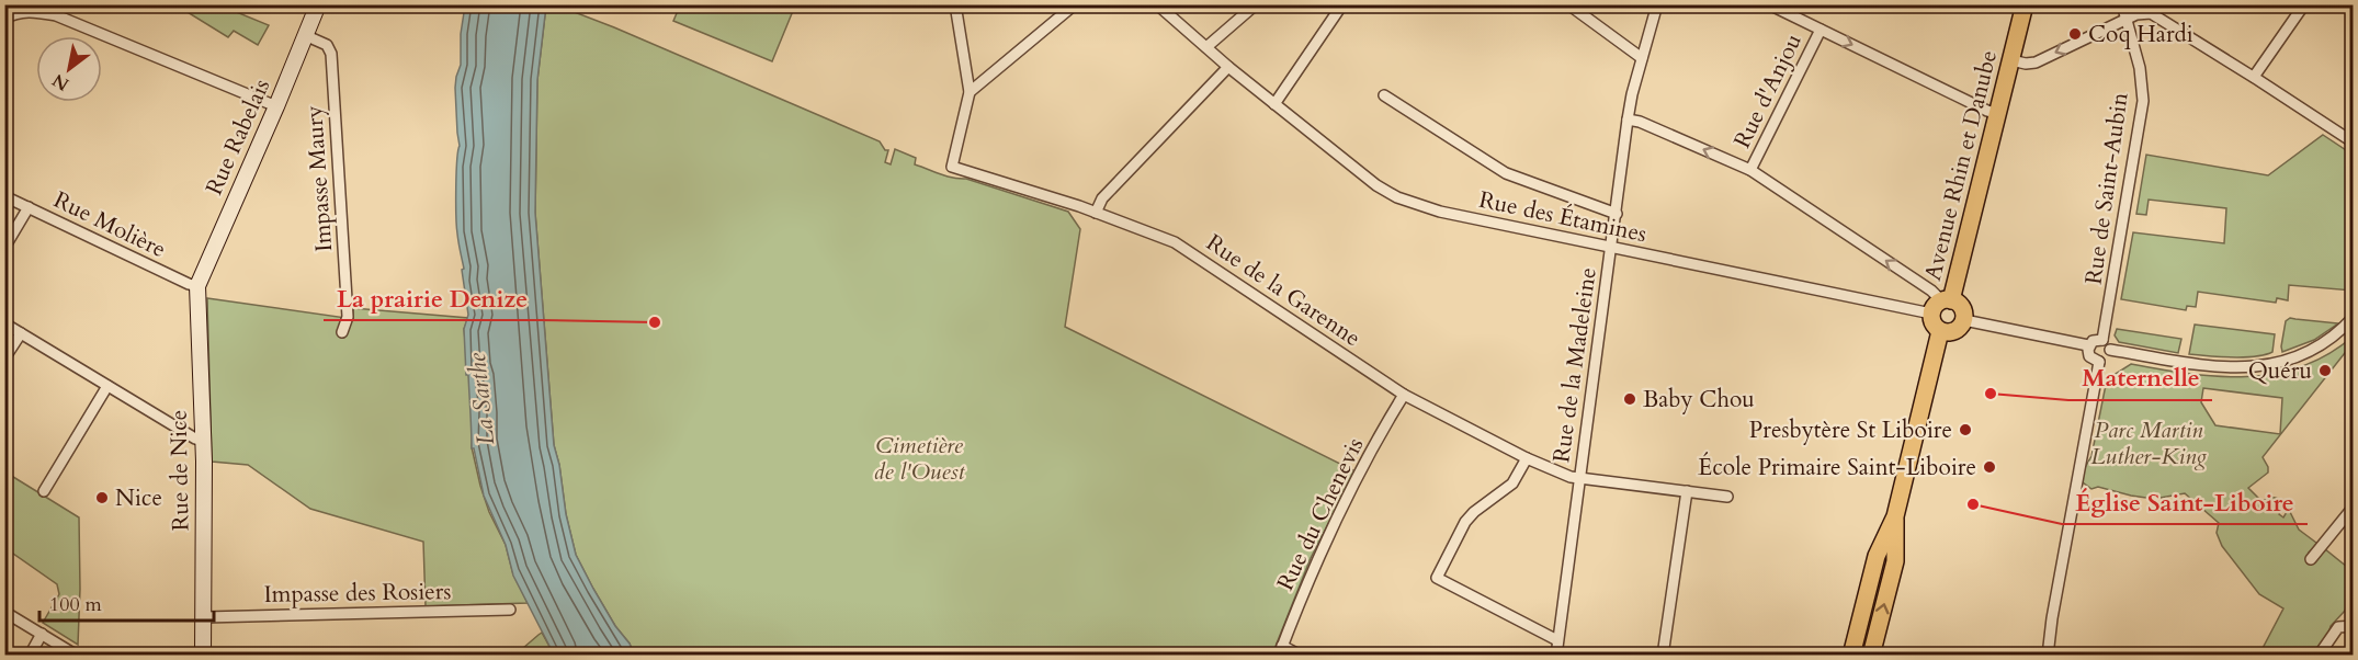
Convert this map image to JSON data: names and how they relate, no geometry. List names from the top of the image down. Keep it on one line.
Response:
{"streets":{"main road":["Avenue Rhin et Danube"],"street":["Rue d'Anjou","Rue Rabelais","Impasse Maury","Rue de Saint-Aubin","Rue des Étamines","Rue Molière","Rue de la Garenne","Rue de la Madeleine","Rue de Nice","Rue du Chenevis","Impasse des Rosiers"]},"crossings":[["Rue Rabelais","Impasse Maury"],["Rue Rabelais","Rue Molière"],["Rue Rabelais","Rue de Nice"],["Avenue Rhin et Danube","Rue des Étamines"],["Rue des Étamines","Rue de la Madeleine"],["Rue Molière","Rue de Nice"],["Rue de la Garenne","Rue de la Madeleine"],["Rue de la Garenne","Rue du Chenevis"],["Rue de Nice","Impasse des Rosiers"]],"water":["La Sarthe"],"parks":["Parc Martin Luther-King","Cimetière de l'Ouest"],"places":["Coq Hardi","La prairie Denize","Quéru","Maternelle","Baby Chou","Presbytère St Liboire","École Primaire Saint-Liboire","Nice","Église Saint-Liboire"],"scale_bar":"100 m","north":"bottom left"}
